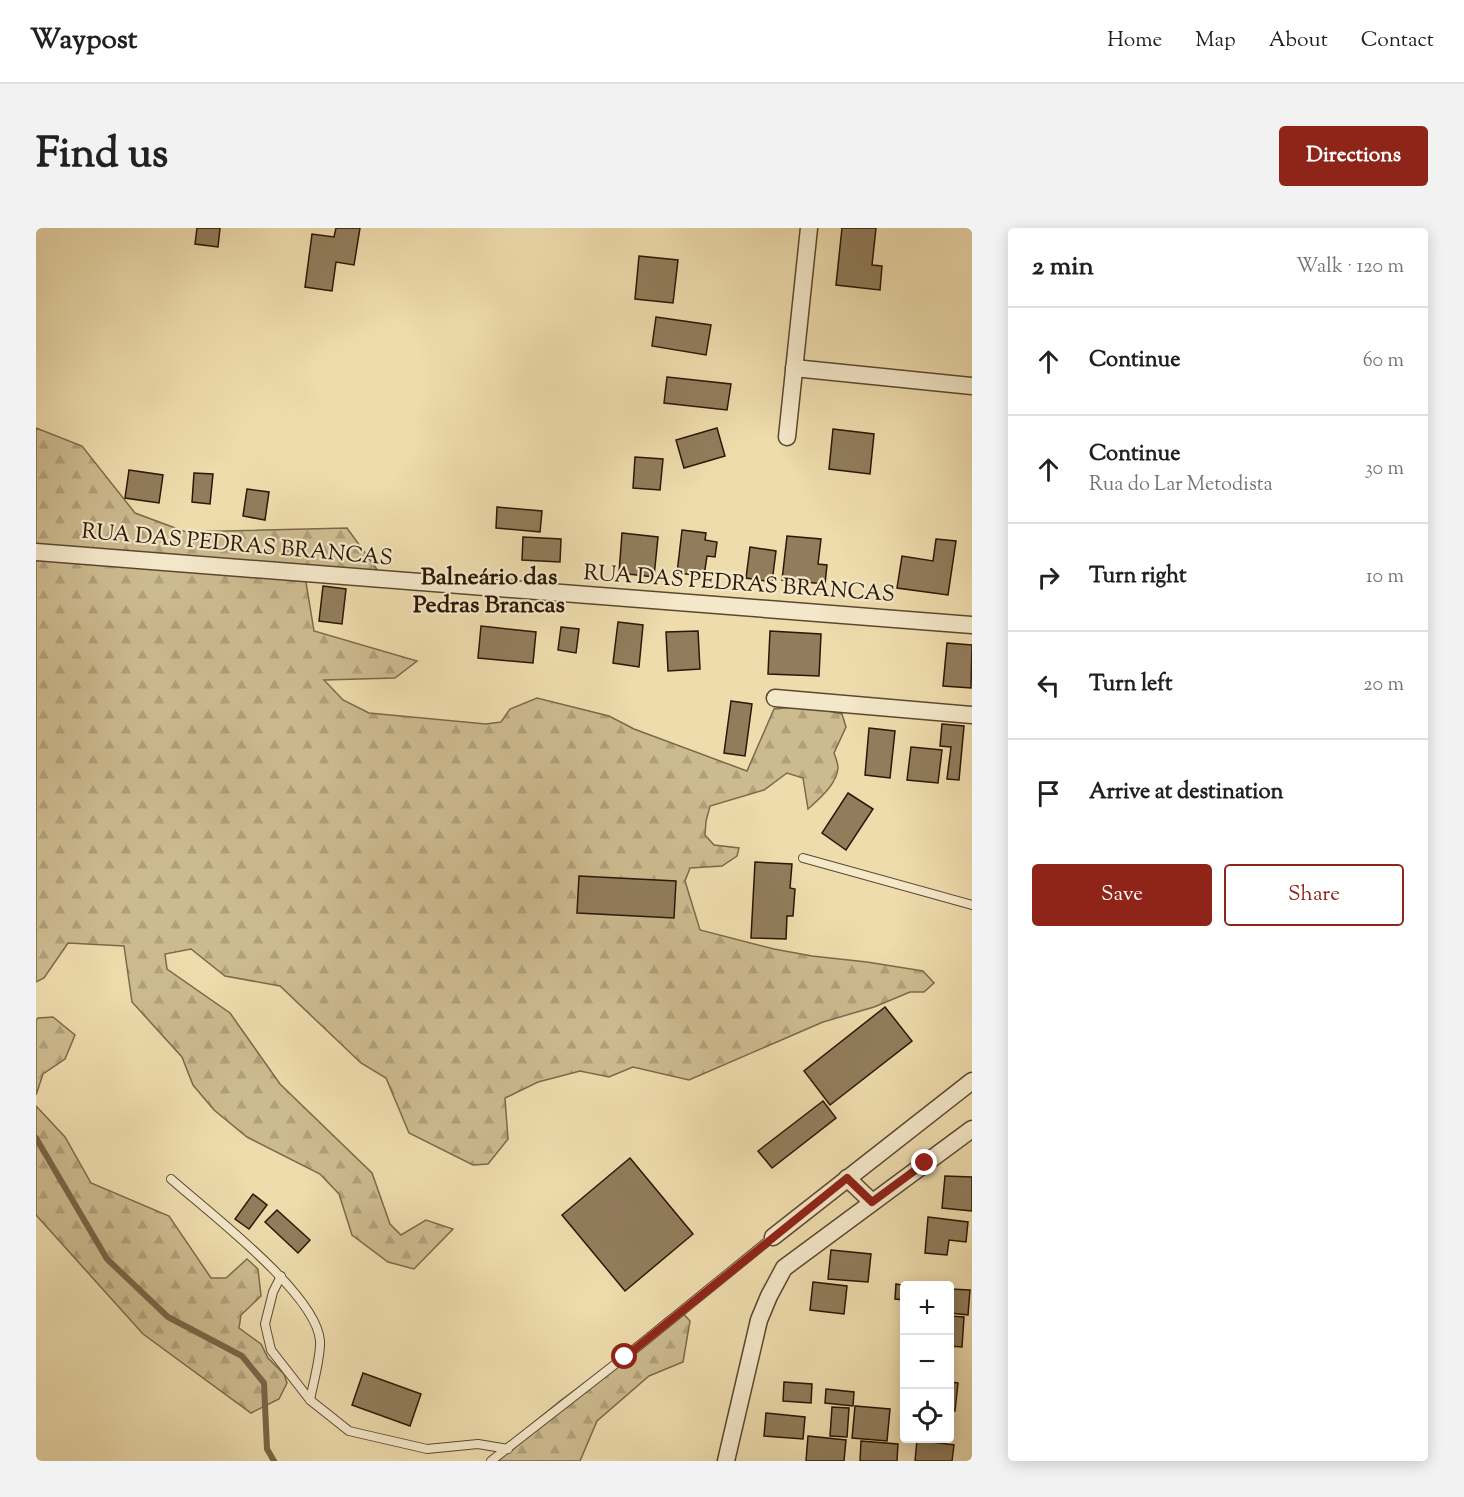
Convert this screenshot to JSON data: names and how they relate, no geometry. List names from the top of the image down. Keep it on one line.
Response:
{"streets":{"street":["RUA DAS PEDRAS BRANCAS"]},"districts":["Balneário das Pedras Brancas"],"page":{"header":"Waypost","nav":["Home","Map","About","Contact"],"title":"Find us","buttons":["Directions",["Save","Share"]],"heading":["2 min","Walk · 120 m"],"list":[["Continue","60 m"],["Continue","Rua do Lar Metodista","30 m"],["Turn right","10 m"],["Turn left","20 m"],"Arrive at destination"],"map_buttons":["+","−"]}}
